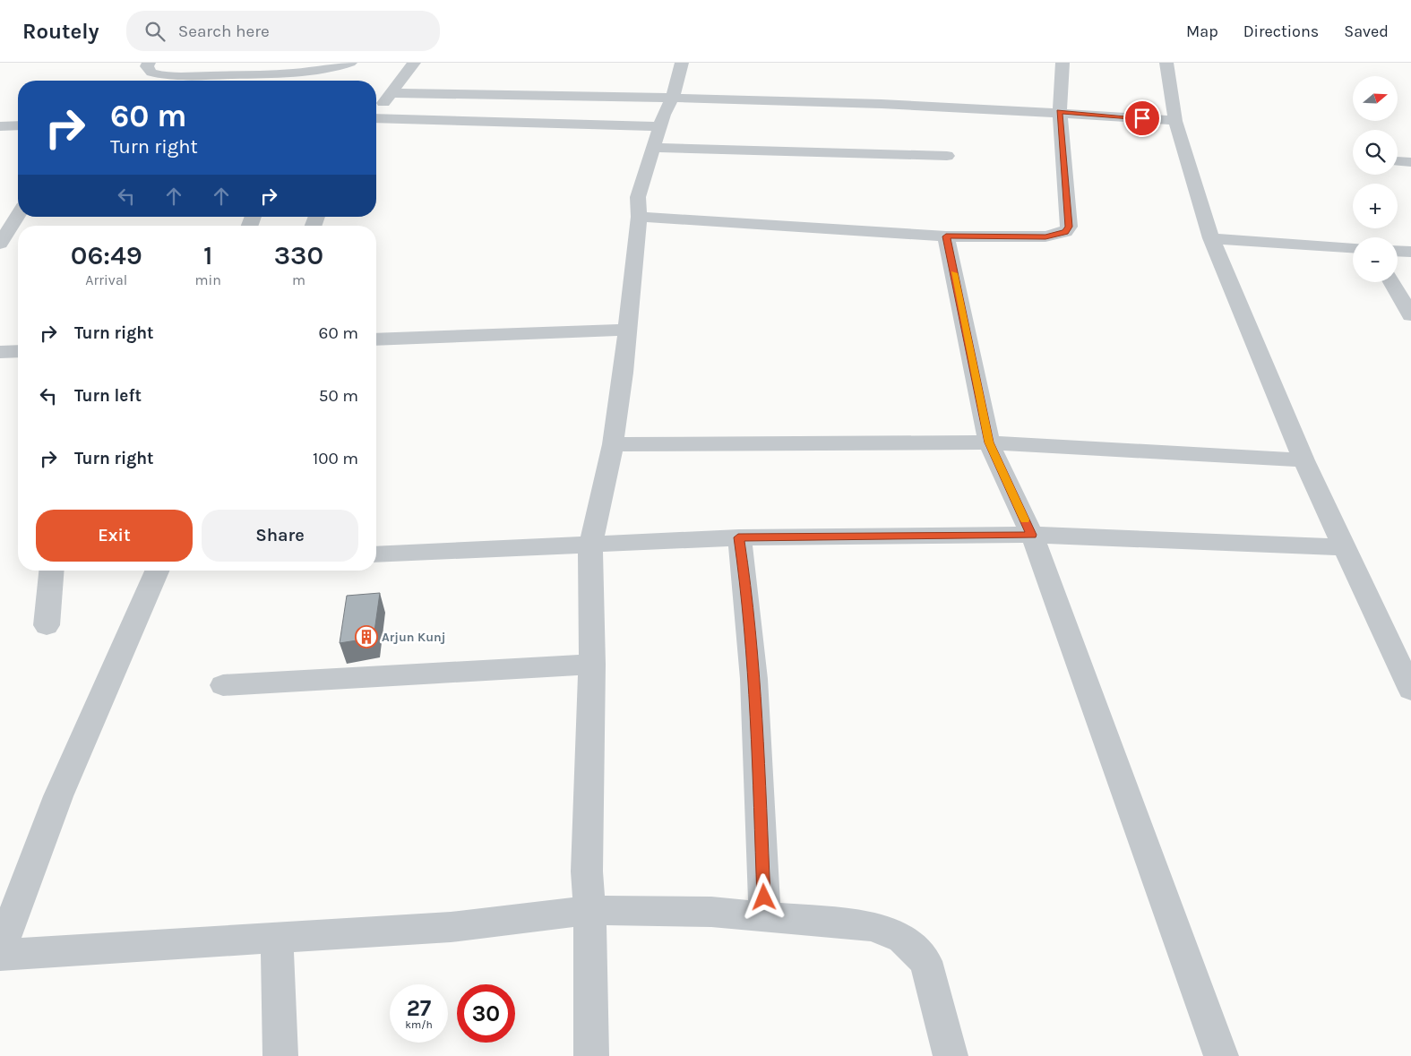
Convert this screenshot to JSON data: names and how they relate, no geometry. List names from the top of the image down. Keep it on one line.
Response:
{"places":{"building":["Arjun Kunj"]},"north":"right","page":{"header":"Routely","search":"Search here","nav":["Map","Directions","Saved"],"map_buttons":["+","−"],"turn":["60 m","Turn right"],"eta":["06:49","Arrival","1","min","330","m"],"list":[{"name":"Turn right","value":"60 m"},{"name":"Turn left","value":"50 m"},{"name":"Turn right","value":"100 m"}],"buttons":["Exit","Share"],"speed":"27 km/h","limit":"30"}}
